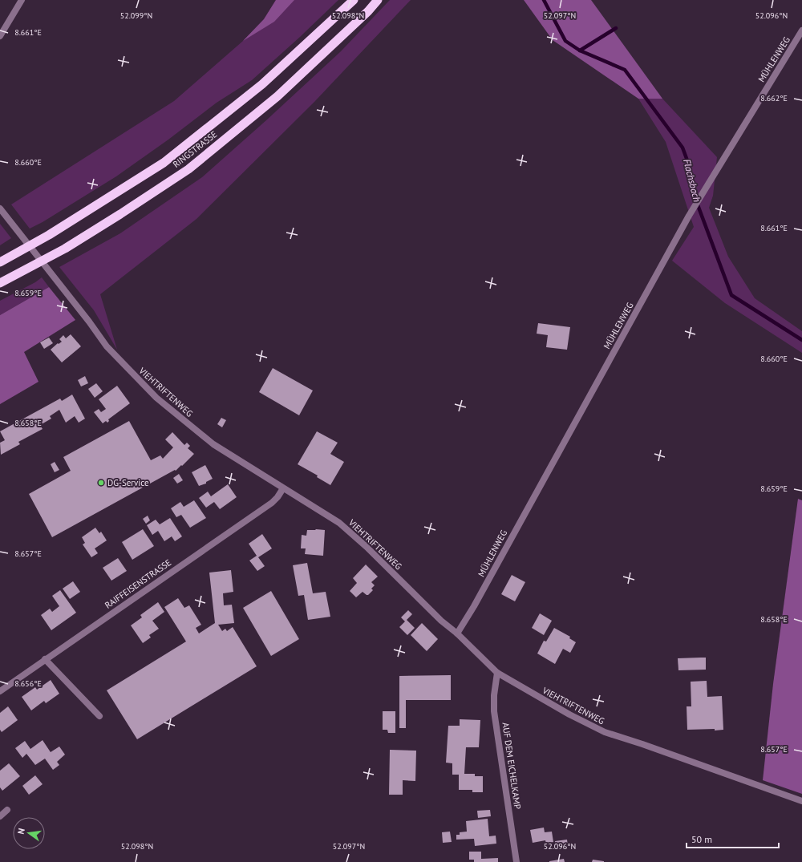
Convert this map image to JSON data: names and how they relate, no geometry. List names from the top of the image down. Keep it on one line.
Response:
{"streets":{"highway":["RINGSTRASSE"],"street":["MÜHLENWEG","VIEHTRIFTENWEG","RAIFFEISENSTRASSE","AUF DEM EICHELKAMP"]},"crossings":[["MÜHLENWEG","VIEHTRIFTENWEG"],["VIEHTRIFTENWEG","RAIFFEISENSTRASSE"],["VIEHTRIFTENWEG","AUF DEM EICHELKAMP"]],"water":["Flachsbach"],"places":["DG-Service"],"scale_bar":"50 m","north":"left","coordinates":["52.099°N","52.098°N","52.097°N","52.096°N","8.661°E","8.662°E","8.660°E","8.659°E","8.658°E","8.657°E","8.656°E"]}
